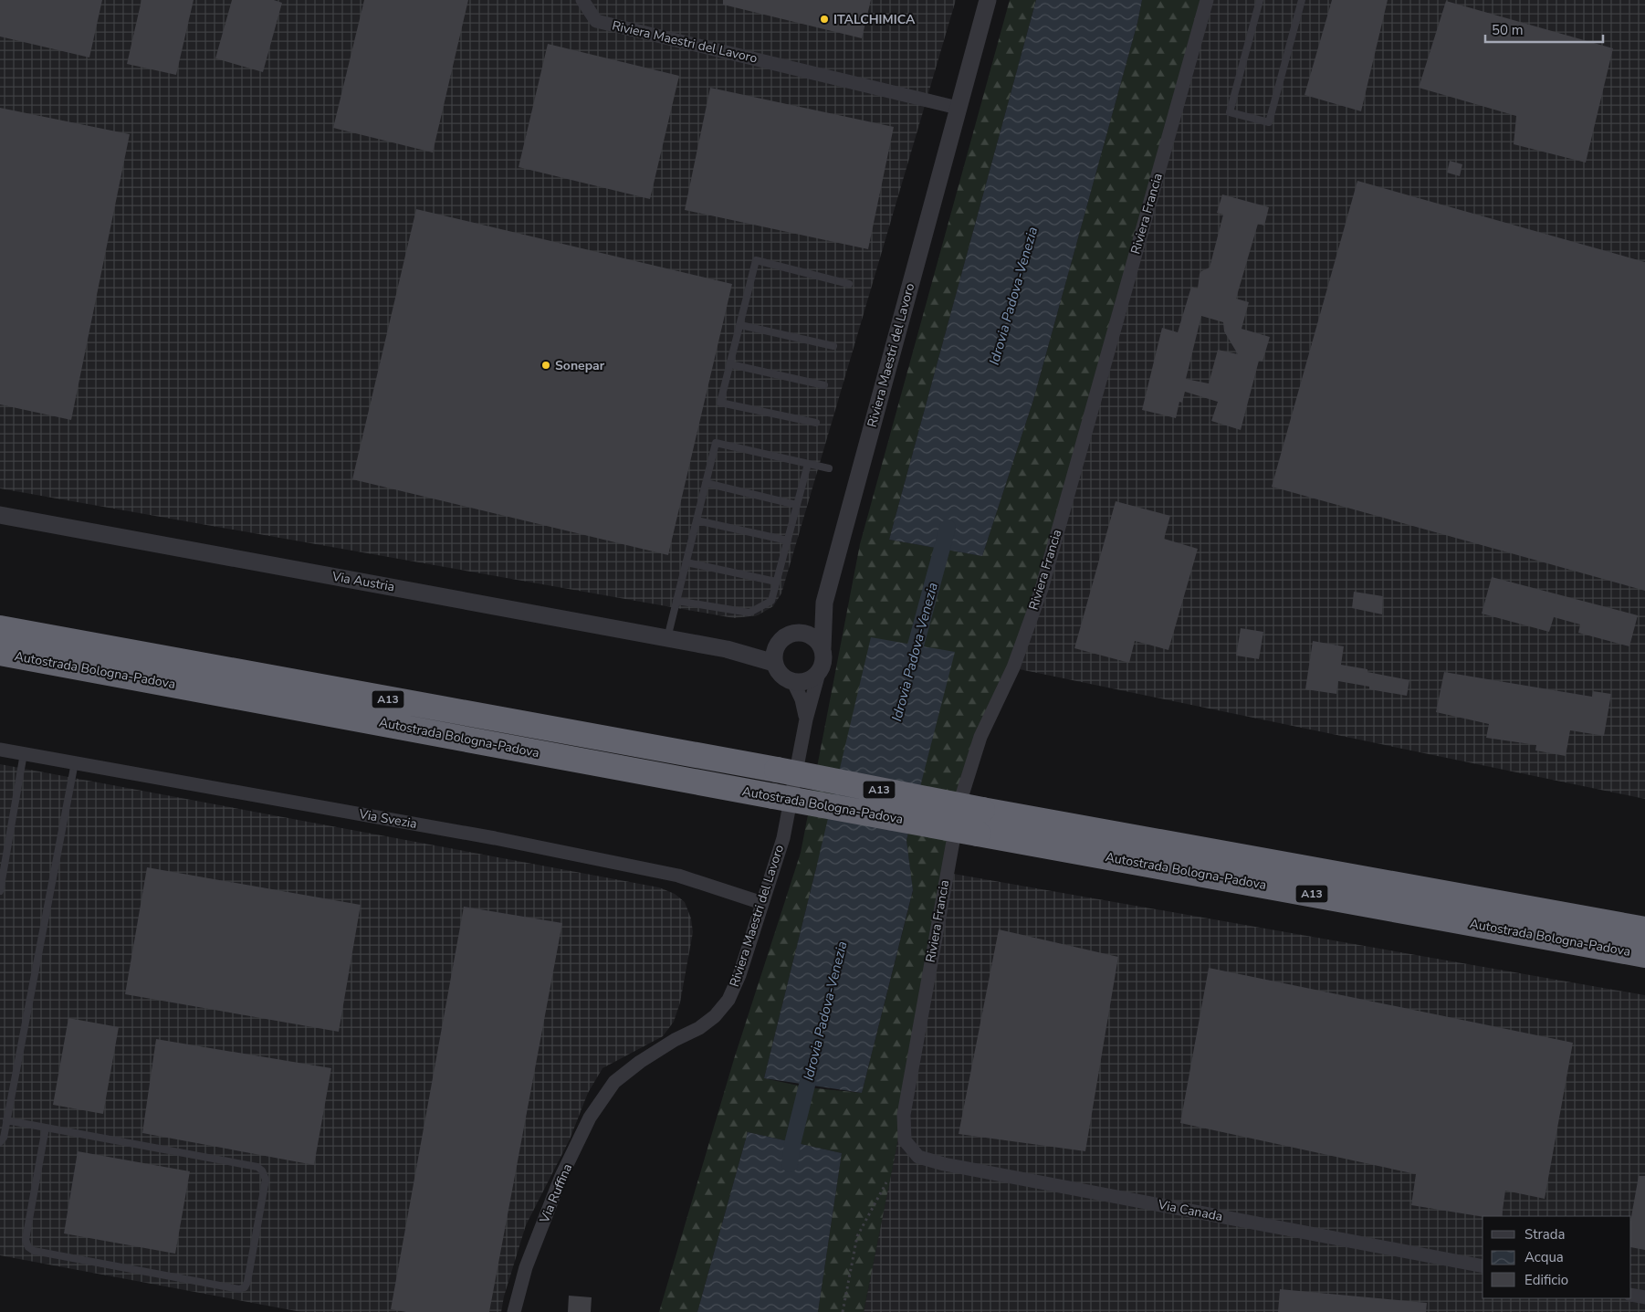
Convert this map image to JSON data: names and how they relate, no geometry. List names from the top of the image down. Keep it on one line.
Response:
{"streets":{"highway":["Autostrada Bologna-Padova","A13"],"street":["Riviera Maestri del Lavoro","Riviera Francia","Via Austria","Via Svezia","Via Ruffina","Via Canada"]},"crossings":[["Riviera Maestri del Lavoro","Via Austria"],["Riviera Maestri del Lavoro","Via Svezia"],["Riviera Maestri del Lavoro","Via Ruffina"],["Riviera Francia","Via Canada"]],"water":["Idrovia Padova-Venezia"],"places":["ITALCHIMICA","Sonepar"],"legend":["Strada","Acqua","Edificio"],"scale_bar":"50 m"}
